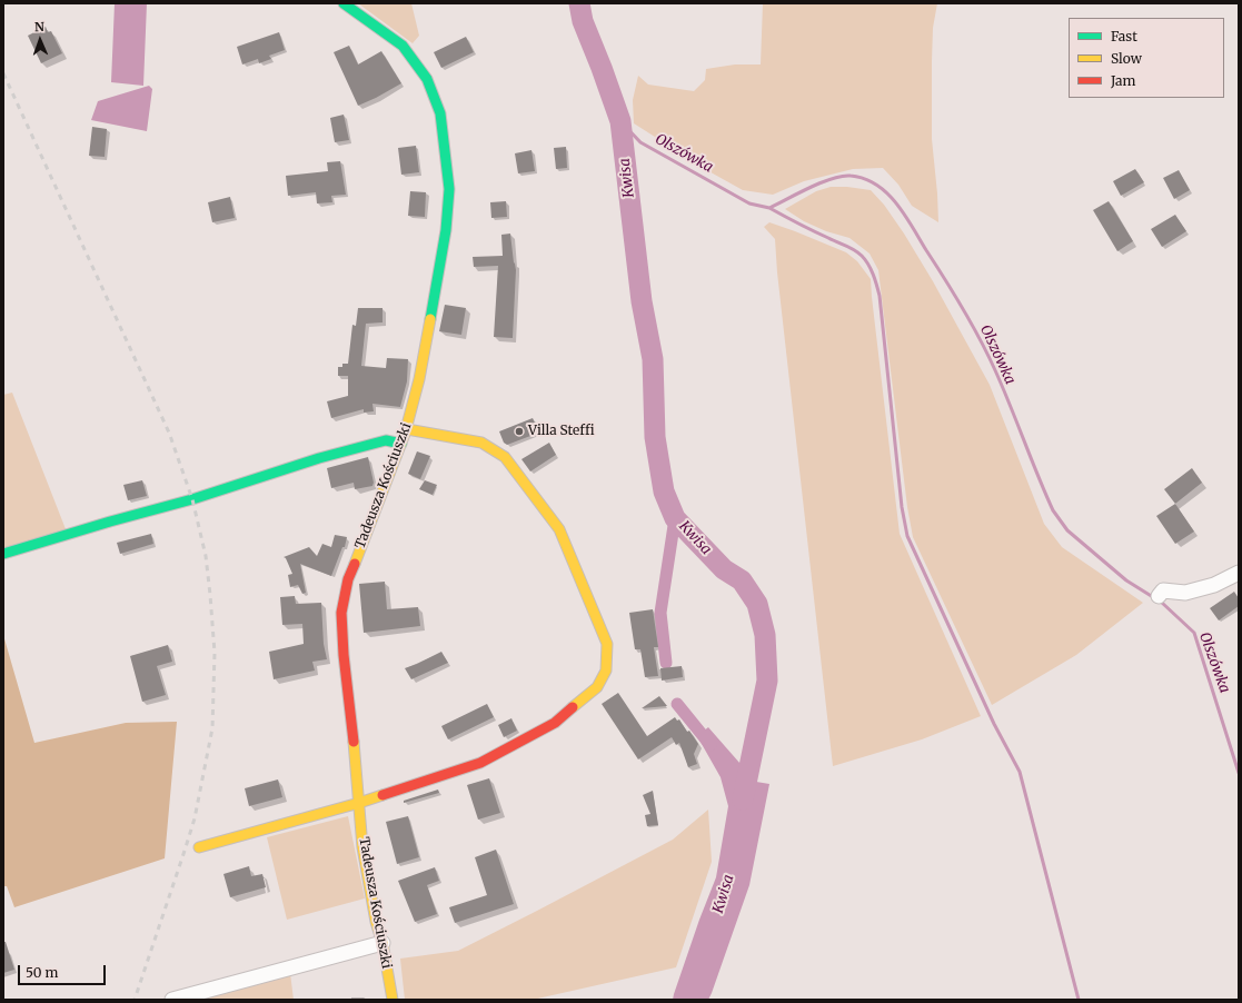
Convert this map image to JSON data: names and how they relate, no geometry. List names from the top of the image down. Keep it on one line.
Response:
{"streets":{"street":["Tadeusza Kościuszki"]},"water":["Olszówka","Kwisa"],"places":["Villa Steffi"],"legend":["Fast","Slow","Jam"],"scale_bar":"50 m","north":"top"}
